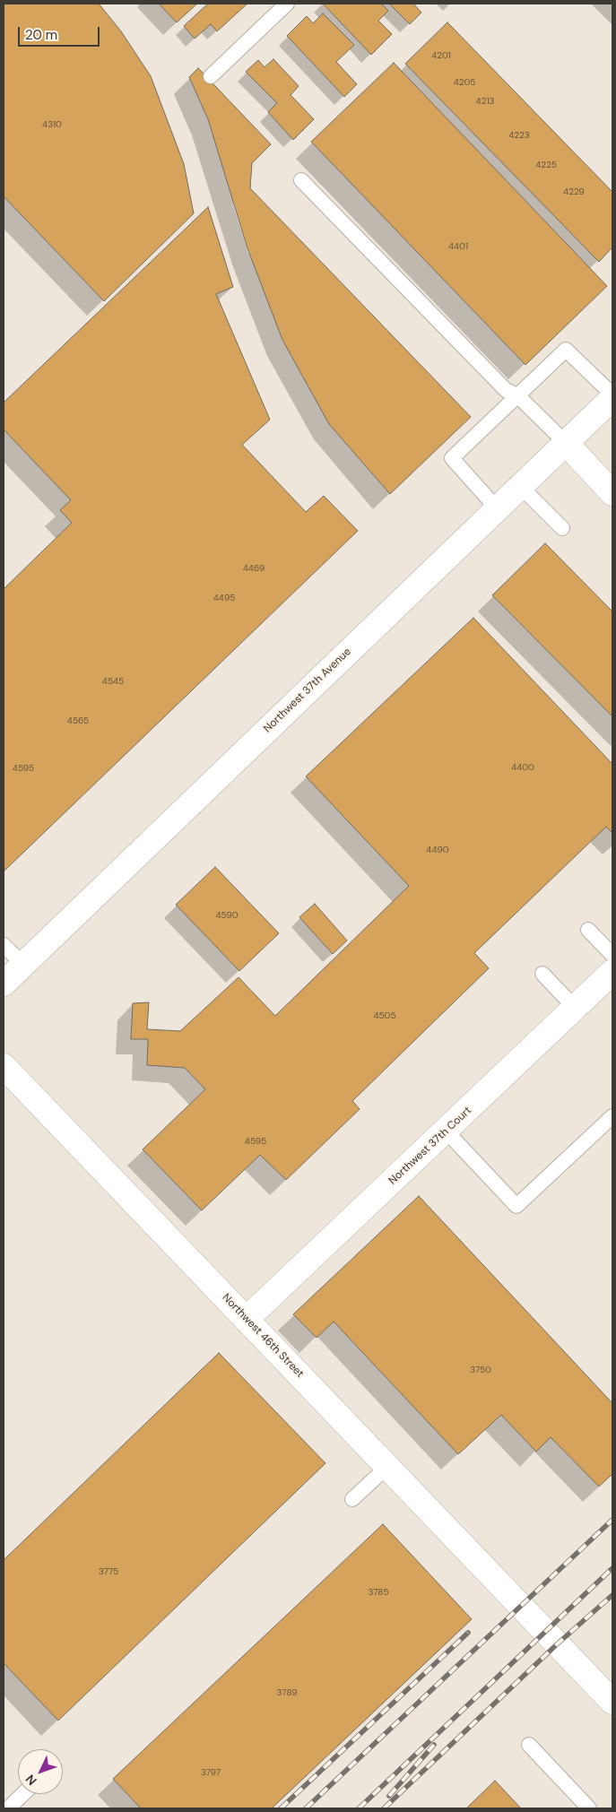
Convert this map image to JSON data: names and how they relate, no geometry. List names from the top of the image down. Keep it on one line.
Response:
{"streets":{"street":["Northwest 37th Avenue","Northwest 37th Court","Northwest 46th Street"]},"crossings":[["Northwest 37th Court","Northwest 46th Street"]],"house_numbers":["4201","4205","4213","4310","4223","4225","4229","4401","4469","4495","4545","4565","4400","4595","4490","4590","4505","4595","3750","3775","3785","3789","3797"],"scale_bar":"20 m","north":"bottom left"}
